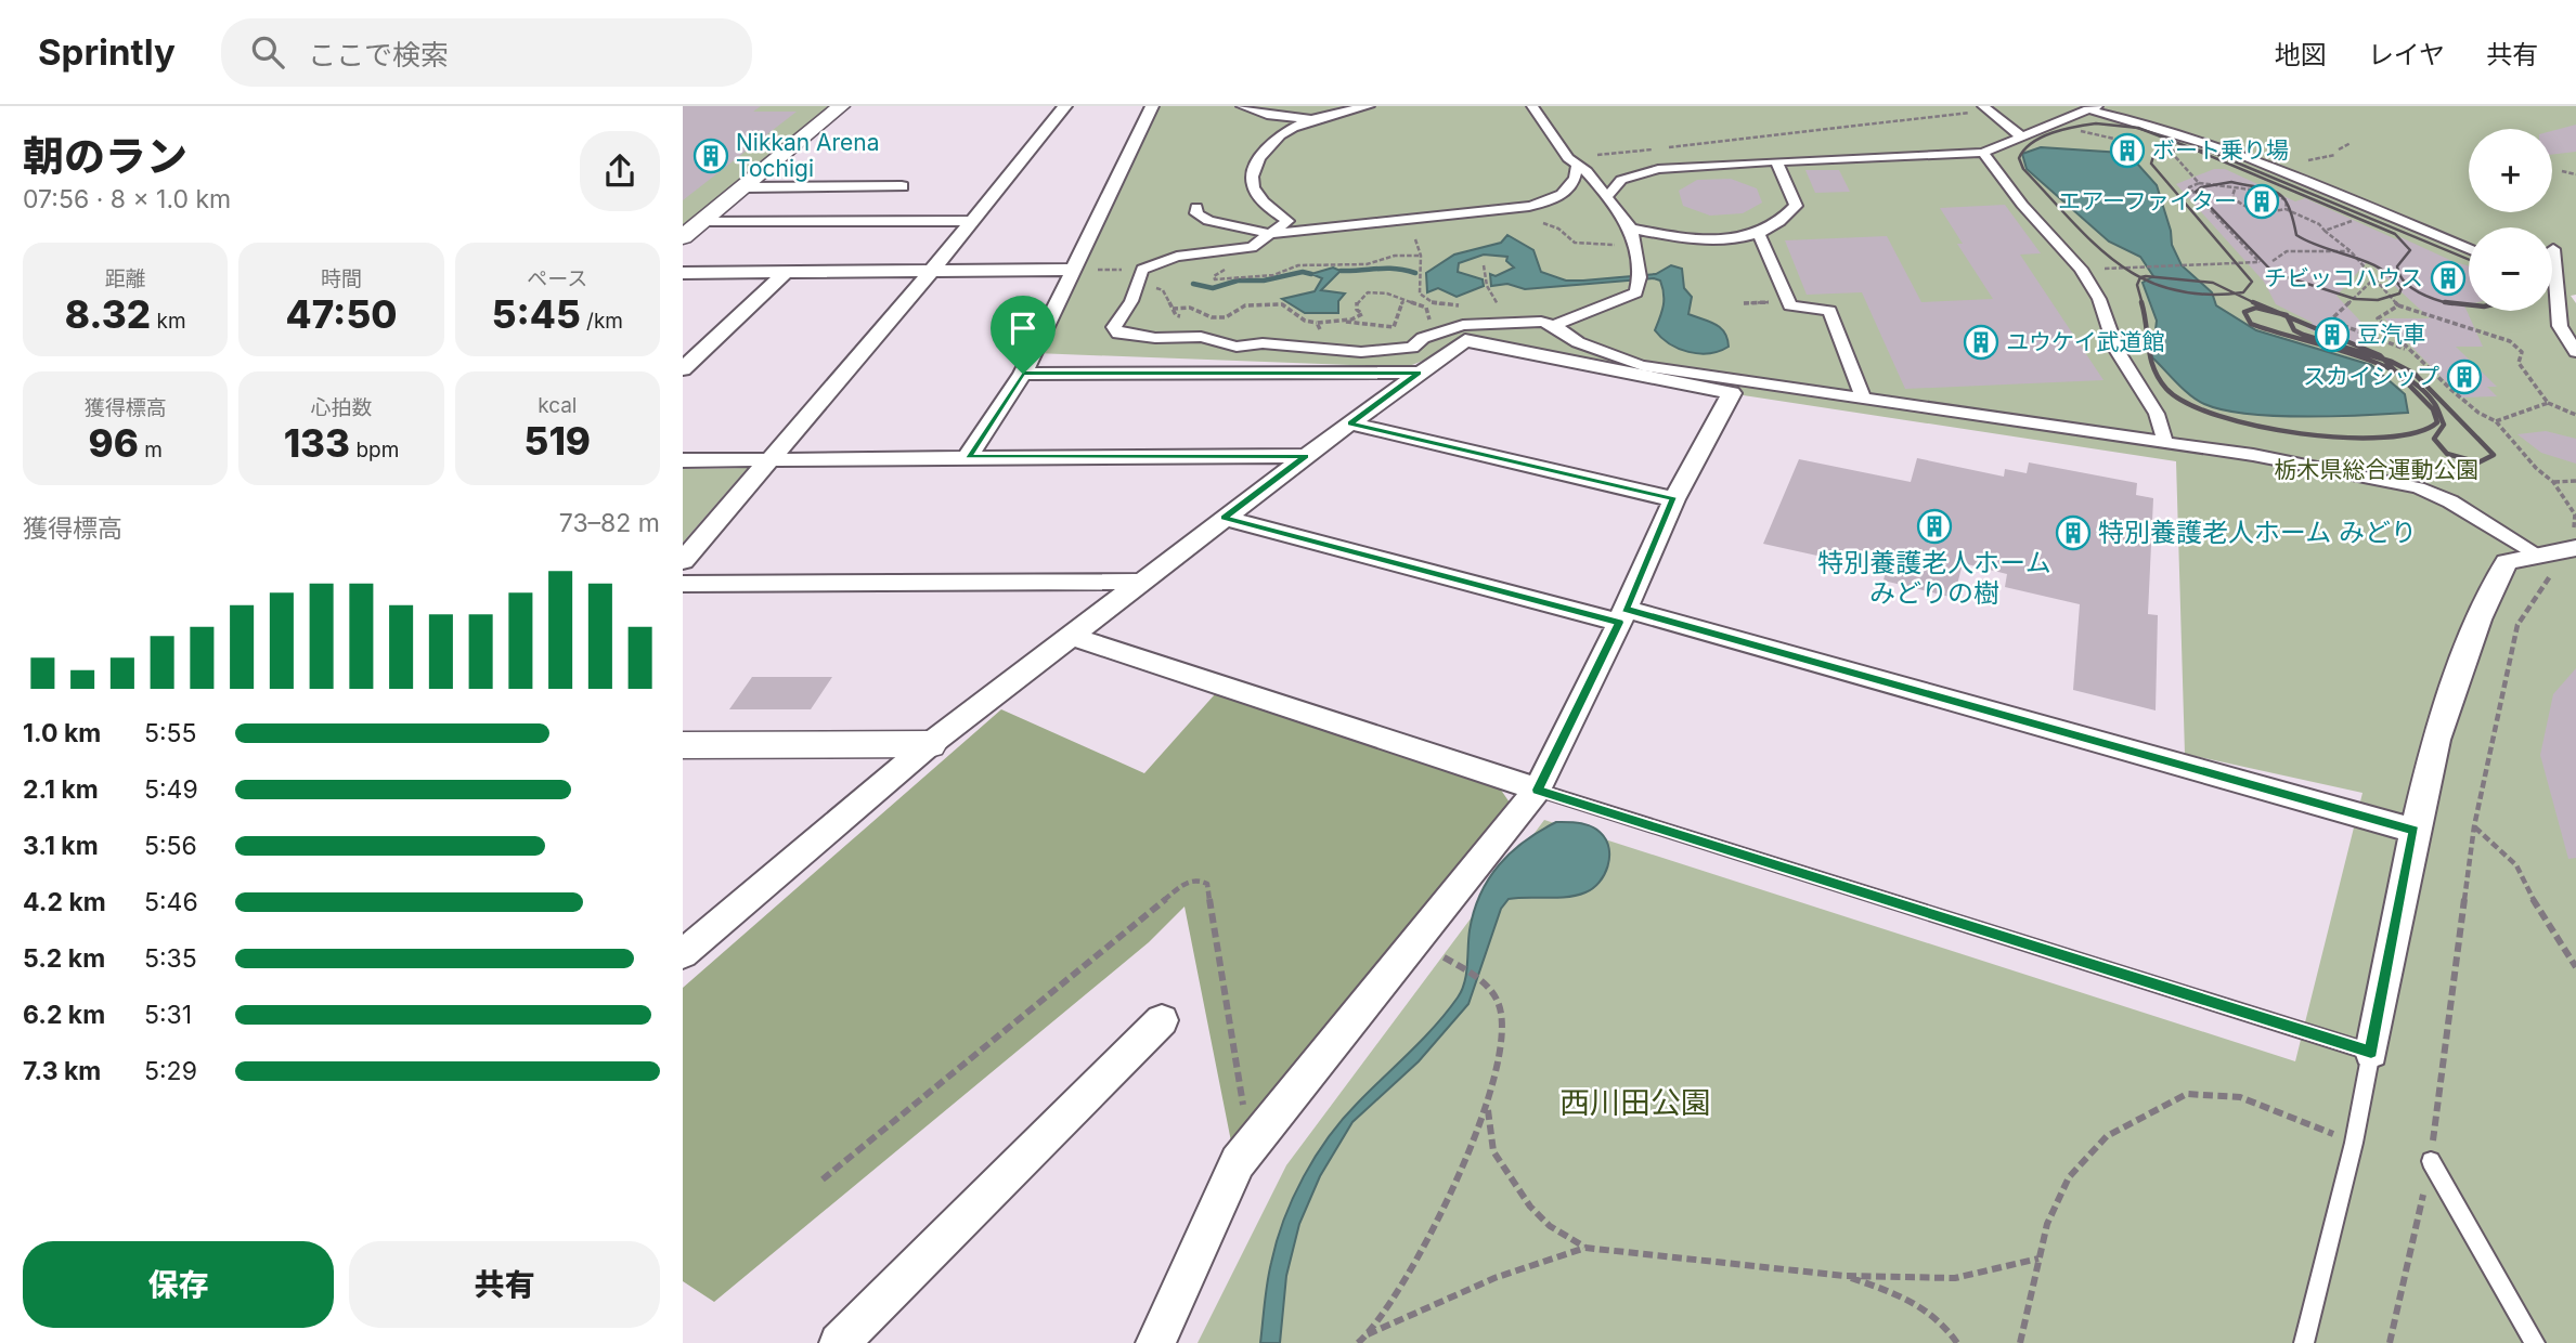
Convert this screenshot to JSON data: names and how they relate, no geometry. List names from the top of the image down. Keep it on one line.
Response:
{"parks":["栃木県総合運動公園","西川田公園"],"places":{"building":["ボート乗り場","Nikkan Arena Tochigi","エアーファイター","チビッコハウス","豆汽車","ユウケイ武道館","スカイシップ","特別養護老人ホーム みどりの樹","特別養護老人ホーム みどり"]},"page":{"header":"Sprintly","search":"ここで検索","nav":["地図","レイヤ","共有"],"heading":["朝のラン","07:56 · 8 × 1.0 km"],"map_buttons":["+","−"],"stats":[["距離","8.32 km"],["時間","47:50"],["ペース","5:45 /km"],["獲得標高","96 m"],["心拍数","133 bpm"],["kcal","519"]],"chart":["獲得標高","73–82 m"],"list":[{"name":"1.0 km","note":"5:55"},{"name":"2.1 km","note":"5:49"},{"name":"3.1 km","note":"5:56"},{"name":"4.2 km","note":"5:46"},{"name":"5.2 km","note":"5:35"},{"name":"6.2 km","note":"5:31"},{"name":"7.3 km","note":"5:29"}],"buttons":["保存","共有"]}}
